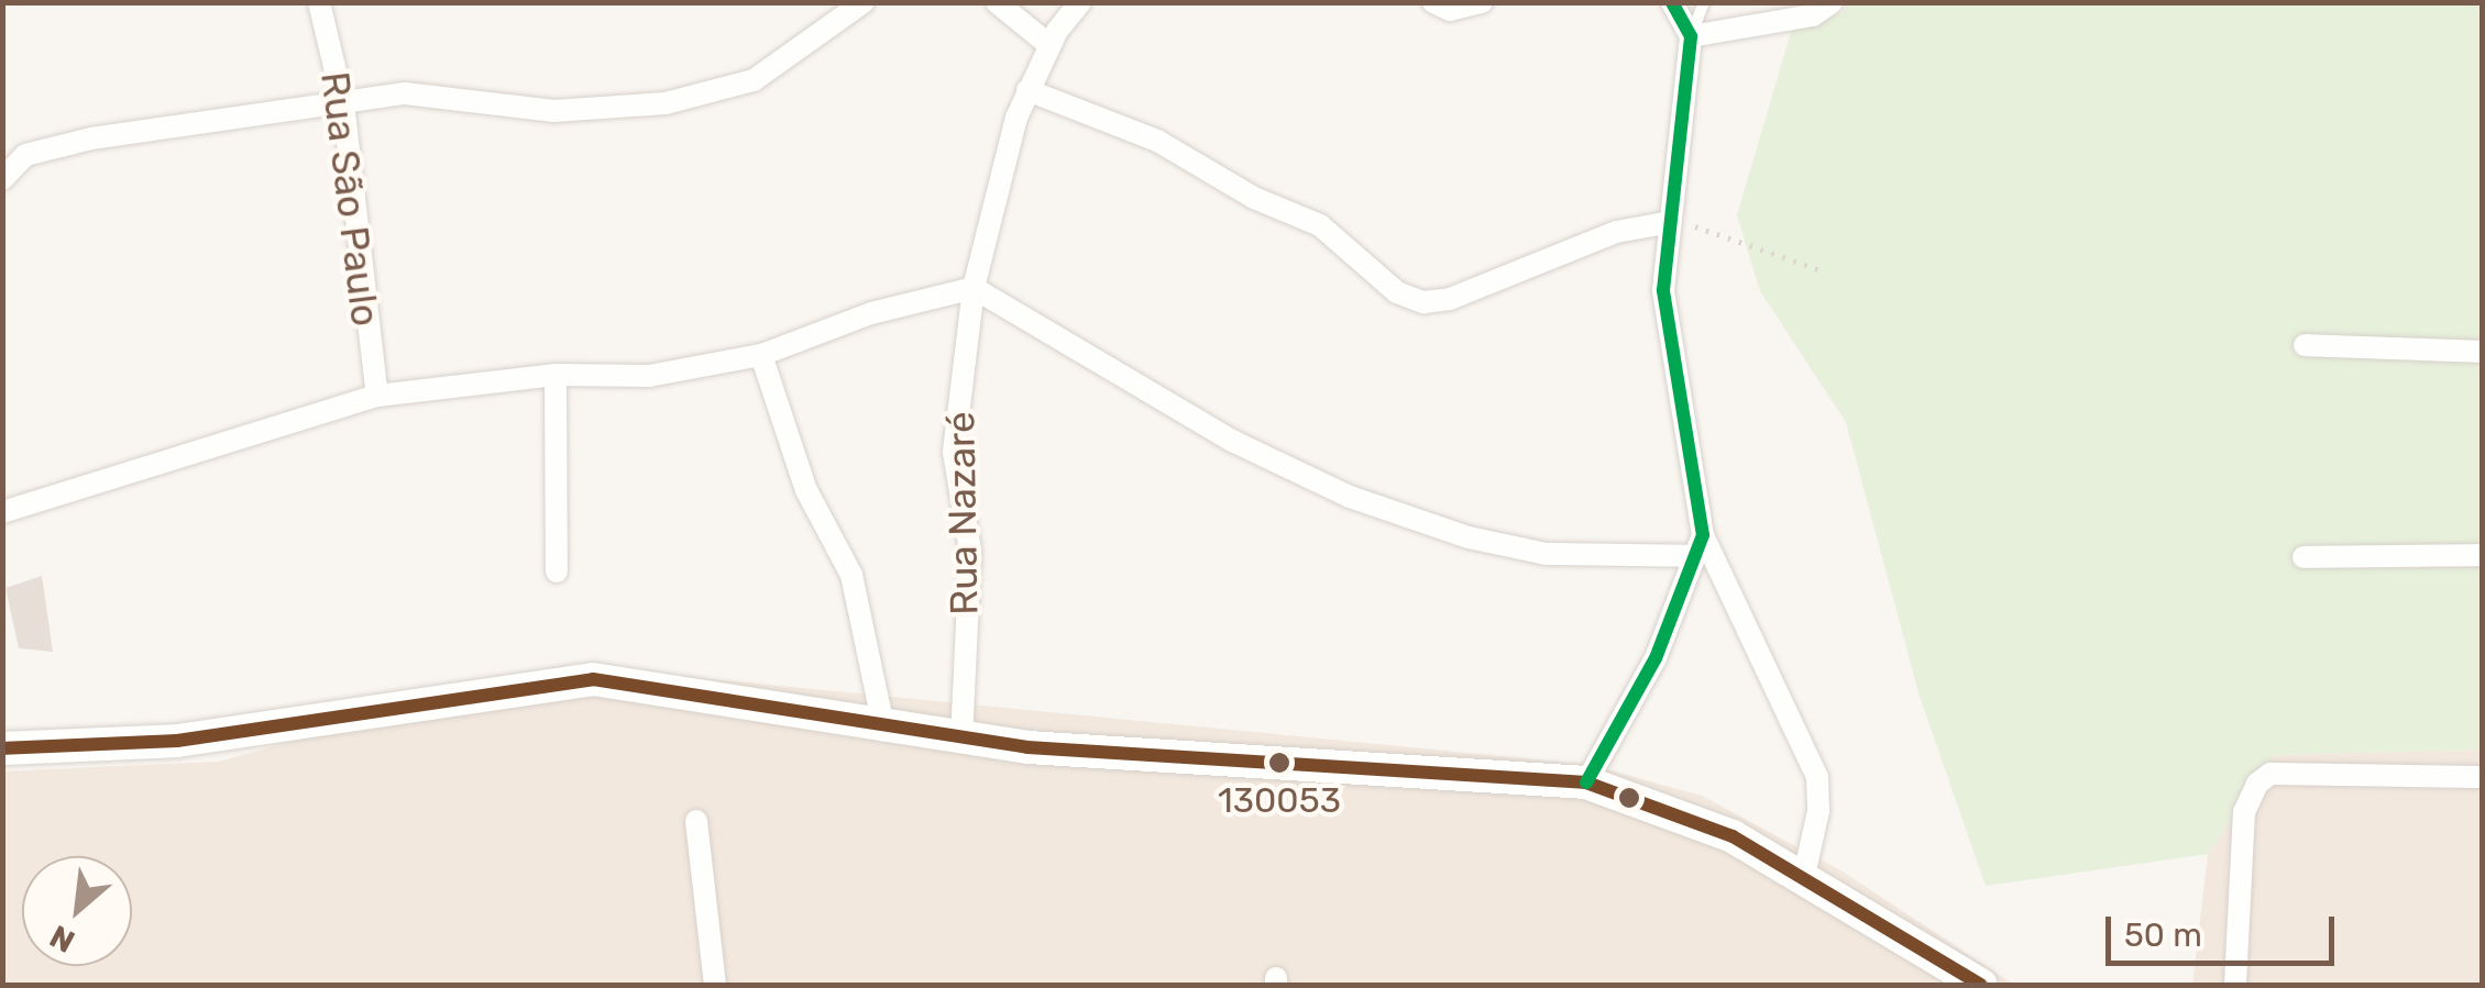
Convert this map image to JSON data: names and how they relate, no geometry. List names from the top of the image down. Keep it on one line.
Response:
{"streets":{"street":["Rua São Paulo","Rua Nazaré"]},"places":["130053"],"scale_bar":"50 m","north":"bottom left"}
